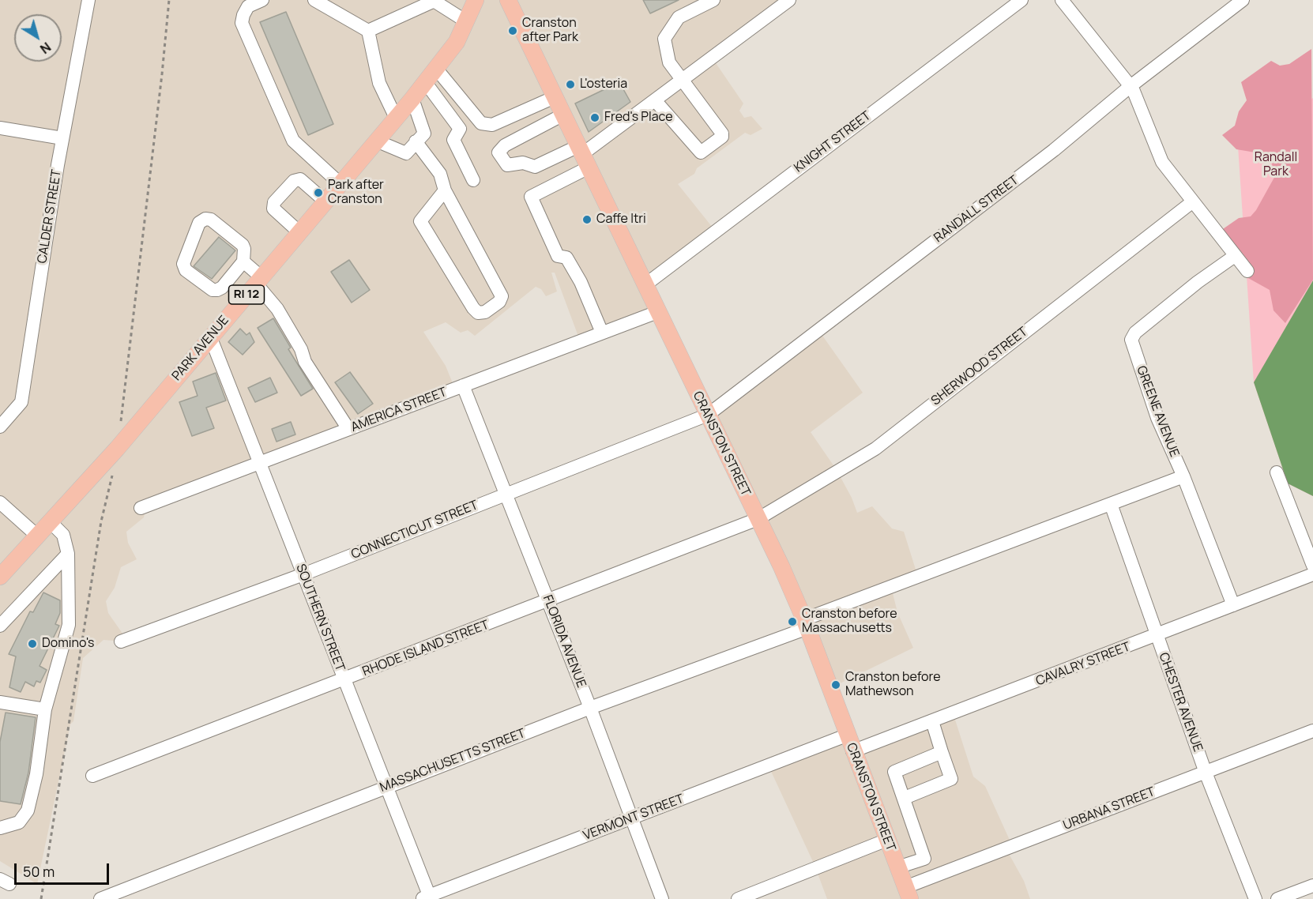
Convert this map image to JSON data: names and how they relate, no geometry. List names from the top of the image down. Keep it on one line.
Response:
{"streets":{"main road":["RI 12","PARK AVENUE","CRANSTON STREET"],"street":["KNIGHT STREET","RANDALL STREET","CALDER STREET","SHERWOOD STREET","AMERICA STREET","GREENE AVENUE","CONNECTICUT STREET","SOUTHERN STREET","FLORIDA AVENUE","RHODE ISLAND STREET","CAVALRY STREET","CHESTER AVENUE","MASSACHUSETTS STREET","URBANA STREET","VERMONT STREET"]},"crossings":[["KNIGHT STREET","CRANSTON STREET"],["RANDALL STREET","CRANSTON STREET"],["RANDALL STREET","CONNECTICUT STREET"],["PARK AVENUE","SOUTHERN STREET"],["SHERWOOD STREET","CRANSTON STREET"],["SHERWOOD STREET","RHODE ISLAND STREET"],["AMERICA STREET","CRANSTON STREET"],["AMERICA STREET","SOUTHERN STREET"],["AMERICA STREET","FLORIDA AVENUE"],["GREENE AVENUE","CAVALRY STREET"],["GREENE AVENUE","MASSACHUSETTS STREET"],["CRANSTON STREET","CONNECTICUT STREET"],["CRANSTON STREET","RHODE ISLAND STREET"],["CRANSTON STREET","CAVALRY STREET"],["CRANSTON STREET","MASSACHUSETTS STREET"],["CRANSTON STREET","URBANA STREET"],["CRANSTON STREET","VERMONT STREET"],["CONNECTICUT STREET","SOUTHERN STREET"],["CONNECTICUT STREET","FLORIDA AVENUE"],["SOUTHERN STREET","RHODE ISLAND STREET"],["SOUTHERN STREET","MASSACHUSETTS STREET"],["SOUTHERN STREET","VERMONT STREET"],["FLORIDA AVENUE","RHODE ISLAND STREET"],["FLORIDA AVENUE","MASSACHUSETTS STREET"],["FLORIDA AVENUE","VERMONT STREET"],["CAVALRY STREET","CHESTER AVENUE"],["CHESTER AVENUE","MASSACHUSETTS STREET"],["CHESTER AVENUE","URBANA STREET"]],"parks":["Randall Park"],"places":["Cranston after Park","L'osteria","Fred's Place","Park after Cranston","Caffe Itri","Cranston before Massachusetts","Domino's","Cranston before Mathewson"],"scale_bar":"50 m","north":"bottom right"}
